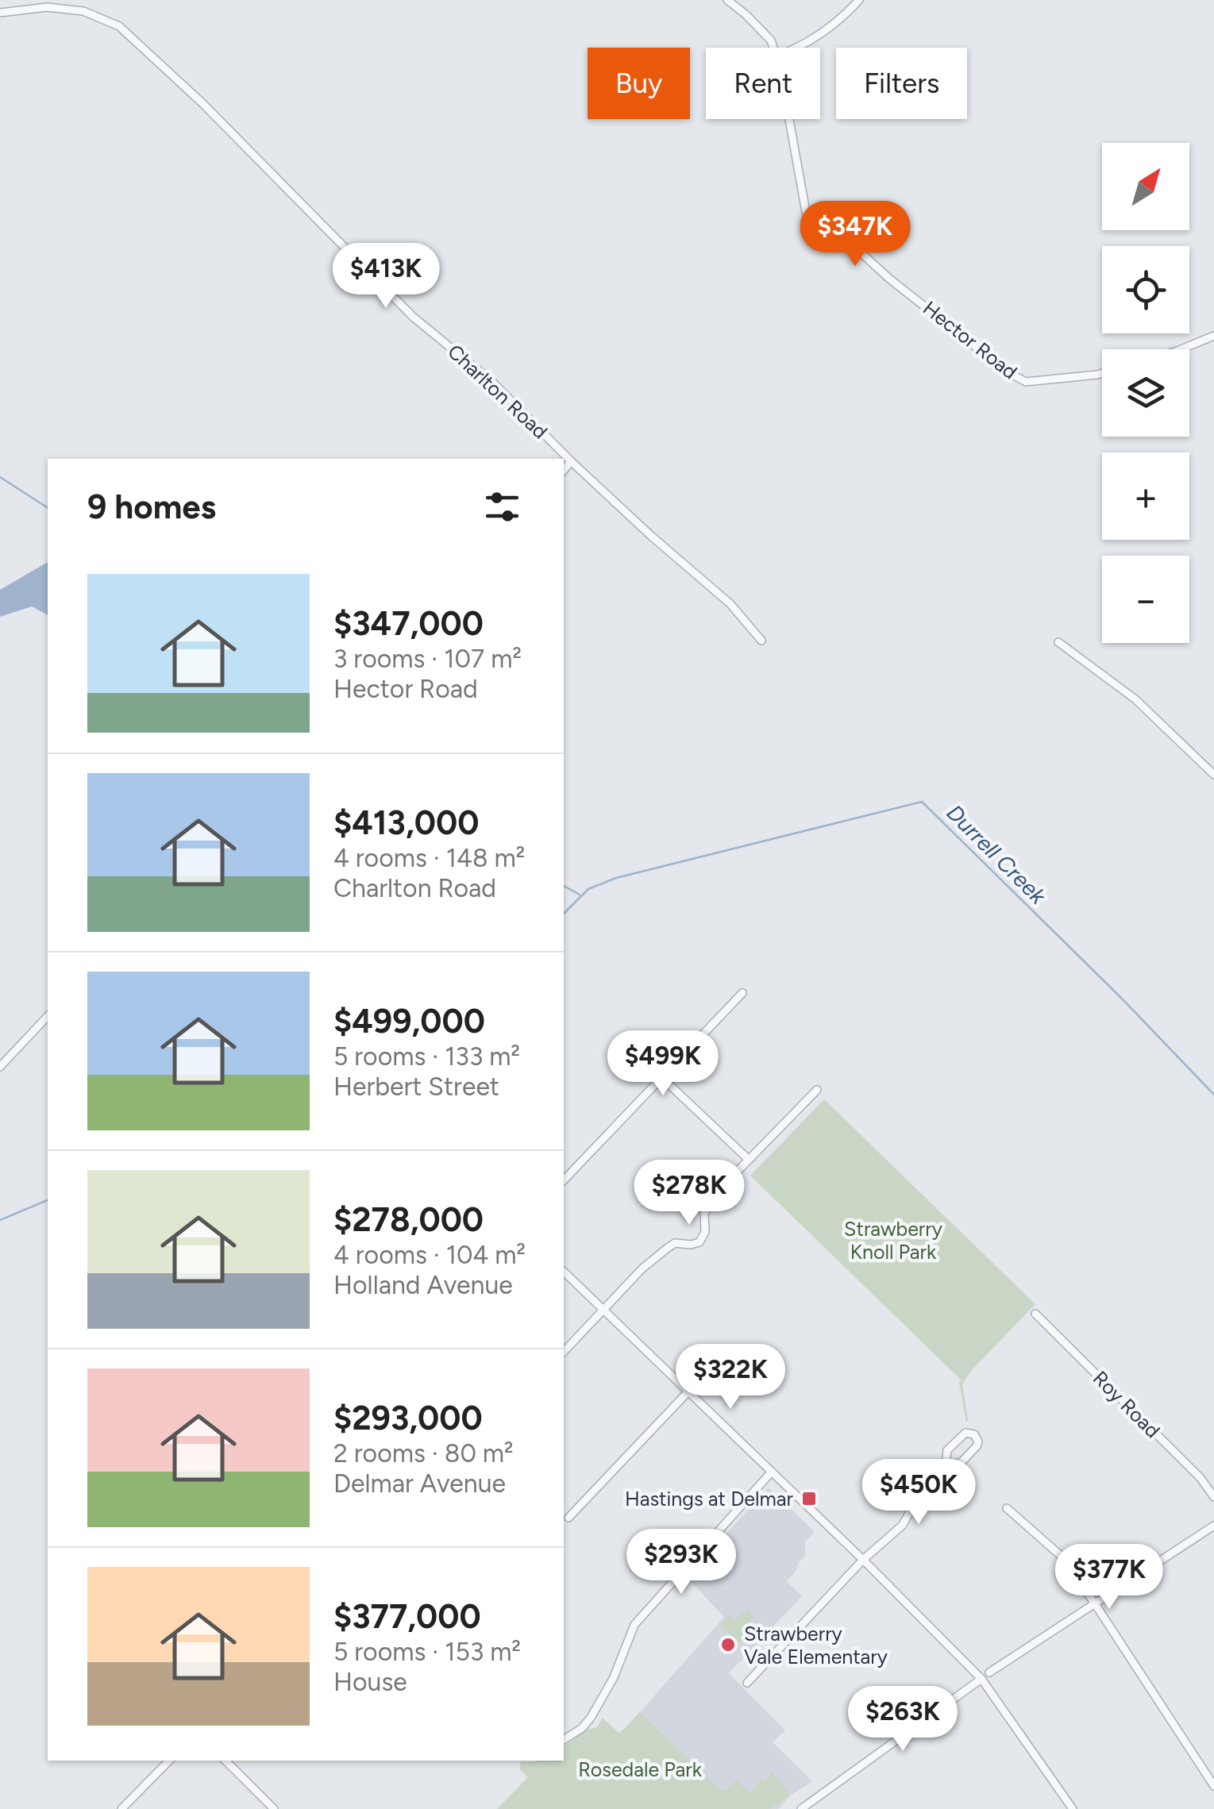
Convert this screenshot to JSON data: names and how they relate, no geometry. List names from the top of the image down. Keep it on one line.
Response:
{"streets":{"street":["Hector Road","Charlton Road","Roy Road"]},"water":["Durrell Creek"],"parks":["Strawberry Knoll Park","Rosedale Park"],"places":{"transit":["Hastings at Delmar"],"other":["Strawberry Vale Elementary"]},"north":"top right","page":{"chip":["Buy","Rent","Filters"],"map_buttons":["+","−"],"price":["$347K","$413K","$499K","$278K","$322K","$450K","$293K","$377K","$263K"],"heading":"9 homes","list":[{"name":"$347,000","note":"3 rooms · 107 m² · Hector Road"},{"name":"$413,000","note":"4 rooms · 148 m² · Charlton Road"},{"name":"$499,000","note":"5 rooms · 133 m² · Herbert Street"},{"name":"$278,000","note":"4 rooms · 104 m² · Holland Avenue"},{"name":"$293,000","note":"2 rooms · 80 m² · Delmar Avenue"},{"name":"$377,000","note":"5 rooms · 153 m² · House"}]}}
